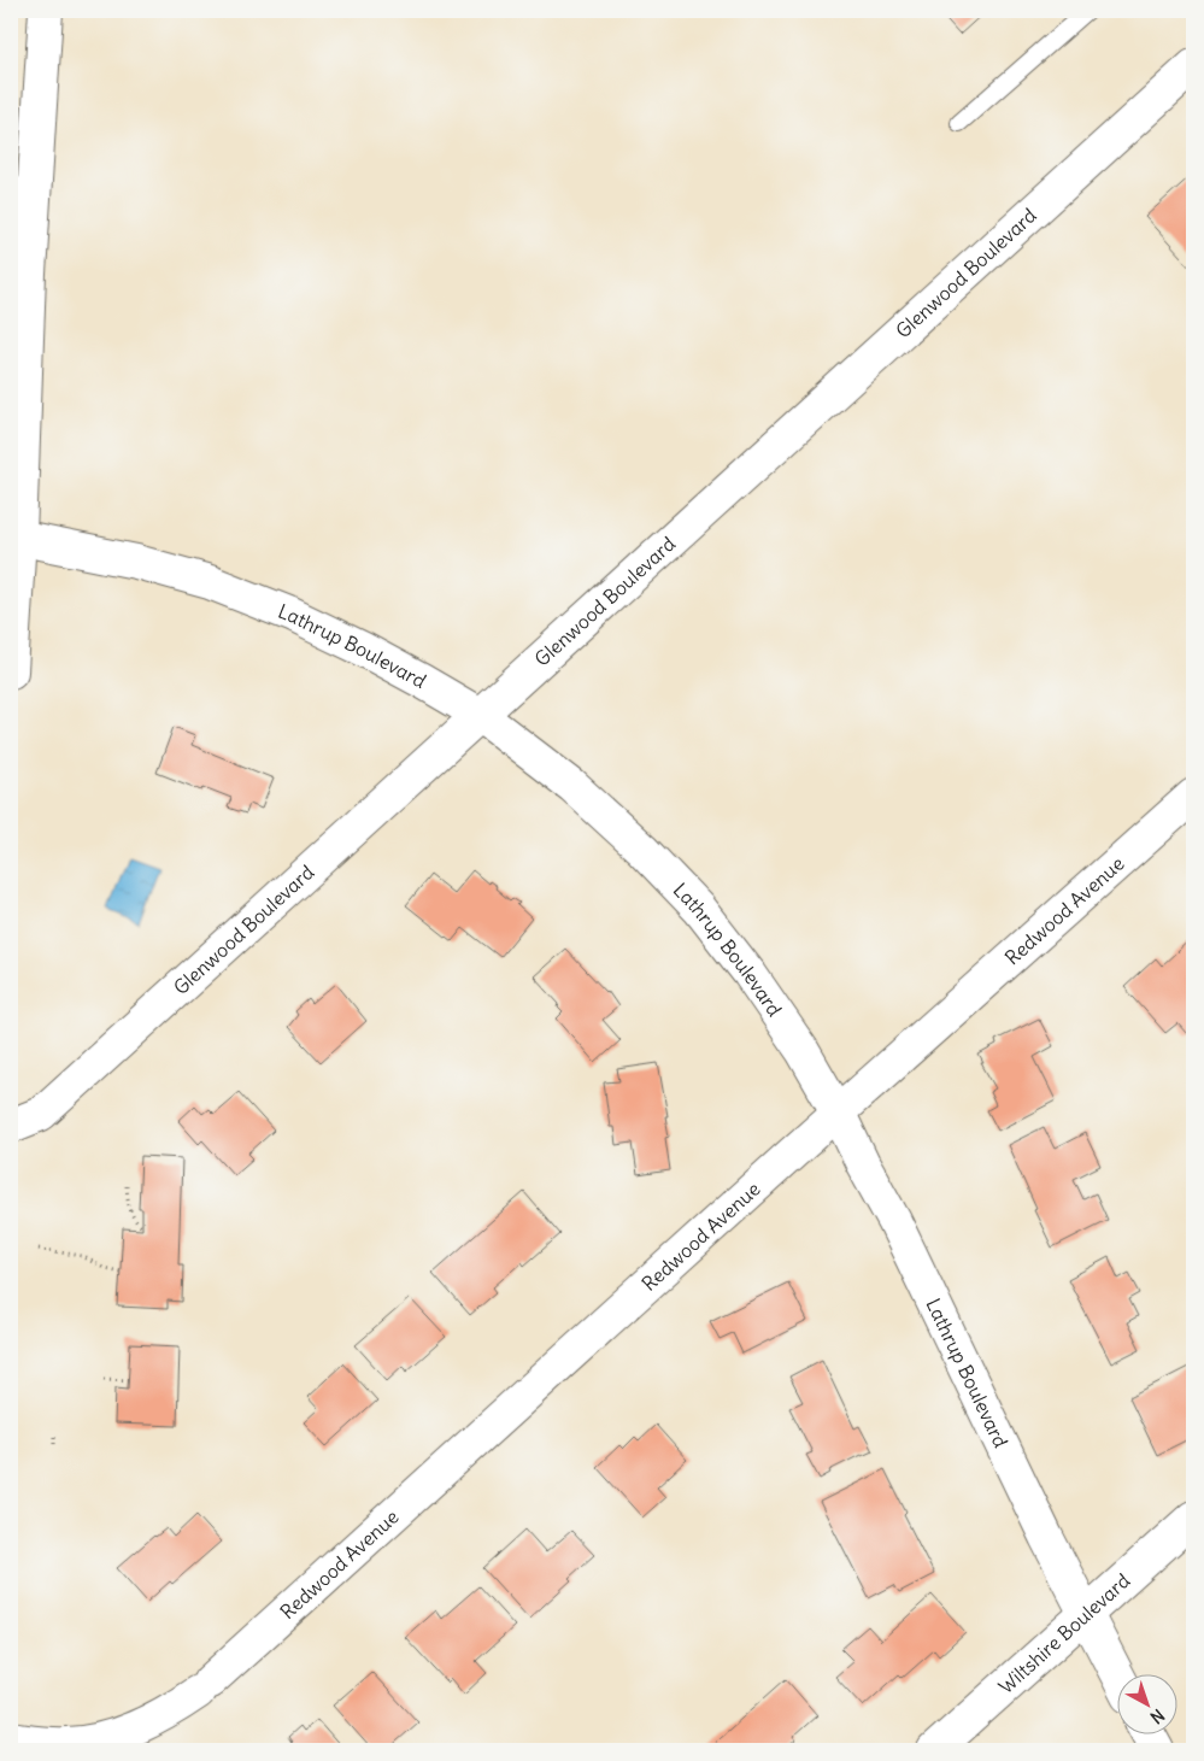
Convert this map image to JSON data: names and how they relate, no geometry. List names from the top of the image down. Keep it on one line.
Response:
{"streets":{"street":["Glenwood Boulevard","Lathrup Boulevard","Redwood Avenue","Wiltshire Boulevard"]},"crossings":[["Glenwood Boulevard","Lathrup Boulevard"],["Lathrup Boulevard","Redwood Avenue"],["Lathrup Boulevard","Wiltshire Boulevard"]],"north":"bottom right"}
